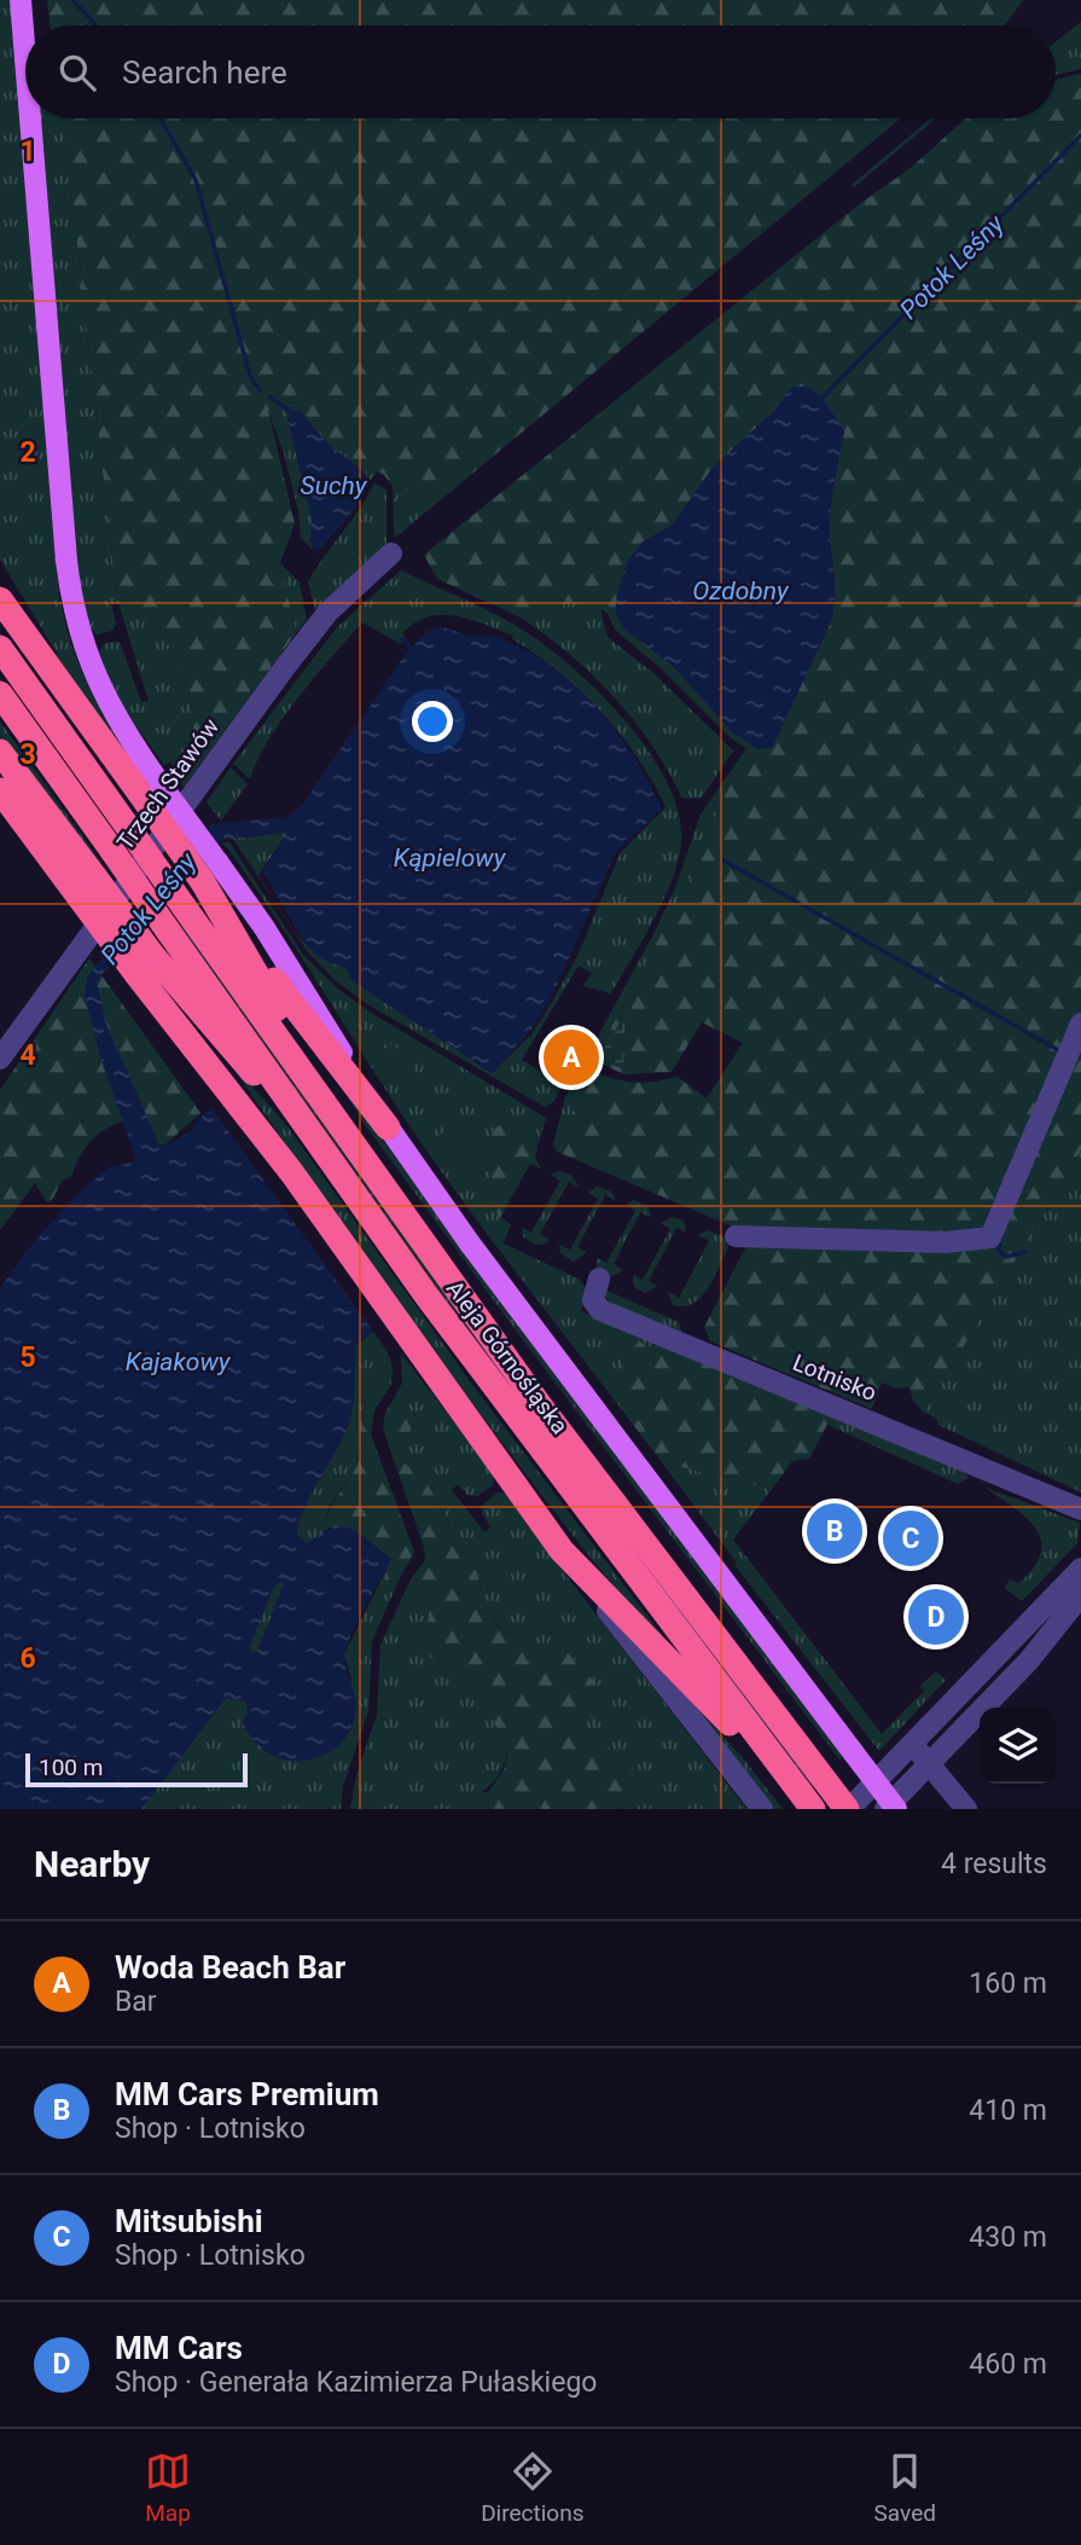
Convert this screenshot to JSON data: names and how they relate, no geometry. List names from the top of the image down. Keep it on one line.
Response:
{"streets":{"highway":["Aleja Górnośląska"],"street":["Trzech Stawów","Lotnisko"]},"water":["Potok Leśny","Suchy","Ozdobny","Kąpielowy","Kajakowy"],"scale_bar":"100 m","page":{"search":"Search here","pins":["A","B","C","D"],"scale":"100 m","heading":["Nearby","4 results"],"list":[{"mark":"A","name":"Woda Beach Bar","note":"Bar","value":"160 m"},{"mark":"B","name":"MM Cars Premium","note":"Shop · Lotnisko","value":"410 m"},{"mark":"C","name":"Mitsubishi","note":"Shop · Lotnisko","value":"430 m"},{"mark":"D","name":"MM Cars","note":"Shop · Generała Kazimierza Pułaskiego","value":"460 m"}],"nav":["Map","Directions","Saved"]},"grid":{"rows":["1","2","3","4","5","6"]}}
